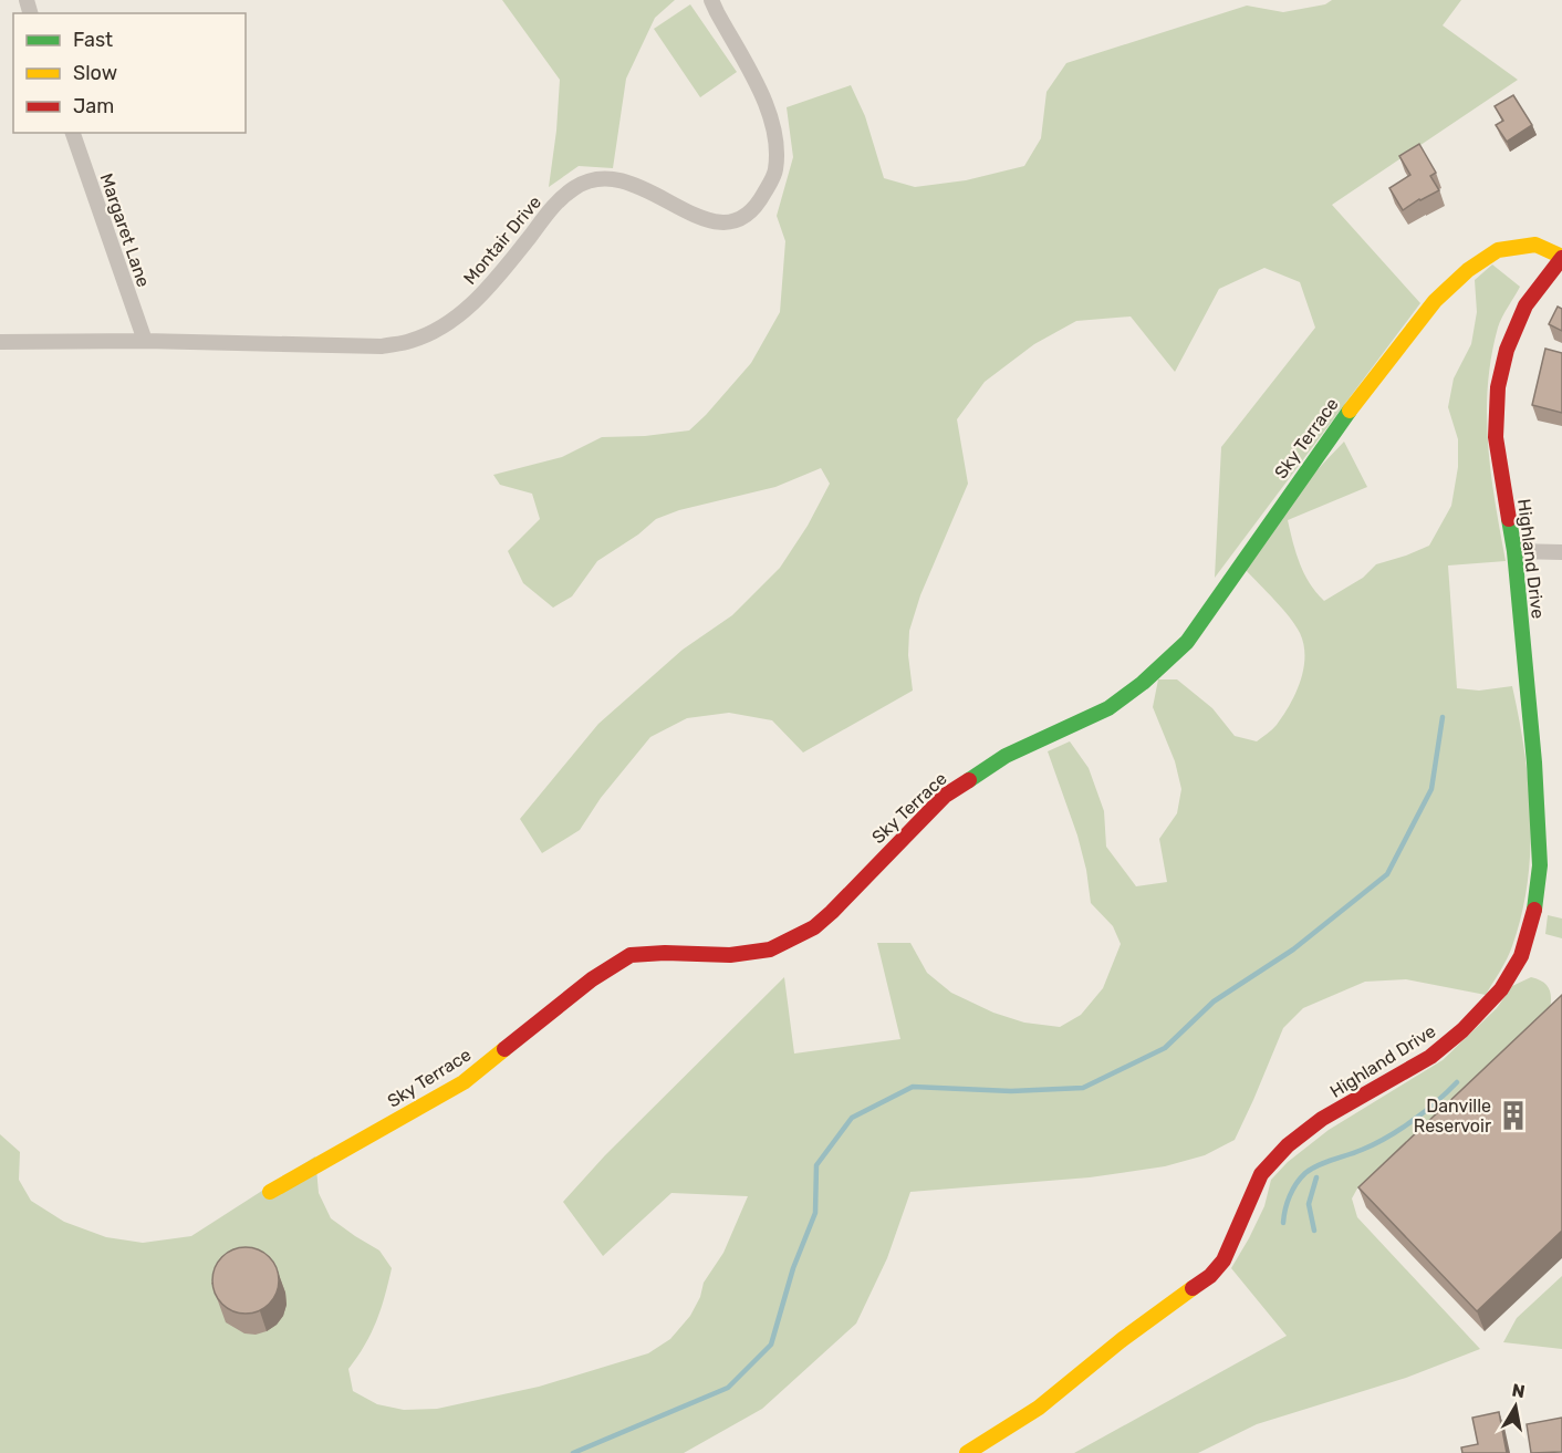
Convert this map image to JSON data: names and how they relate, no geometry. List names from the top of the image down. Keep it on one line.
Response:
{"streets":{"street":["Margaret Lane","Montair Drive","Sky Terrace","Highland Drive"]},"crossings":[["Margaret Lane","Montair Drive"],["Sky Terrace","Highland Drive"]],"places":{"building":["Danville Reservoir"]},"legend":["Fast","Slow","Jam"],"north":"top"}
